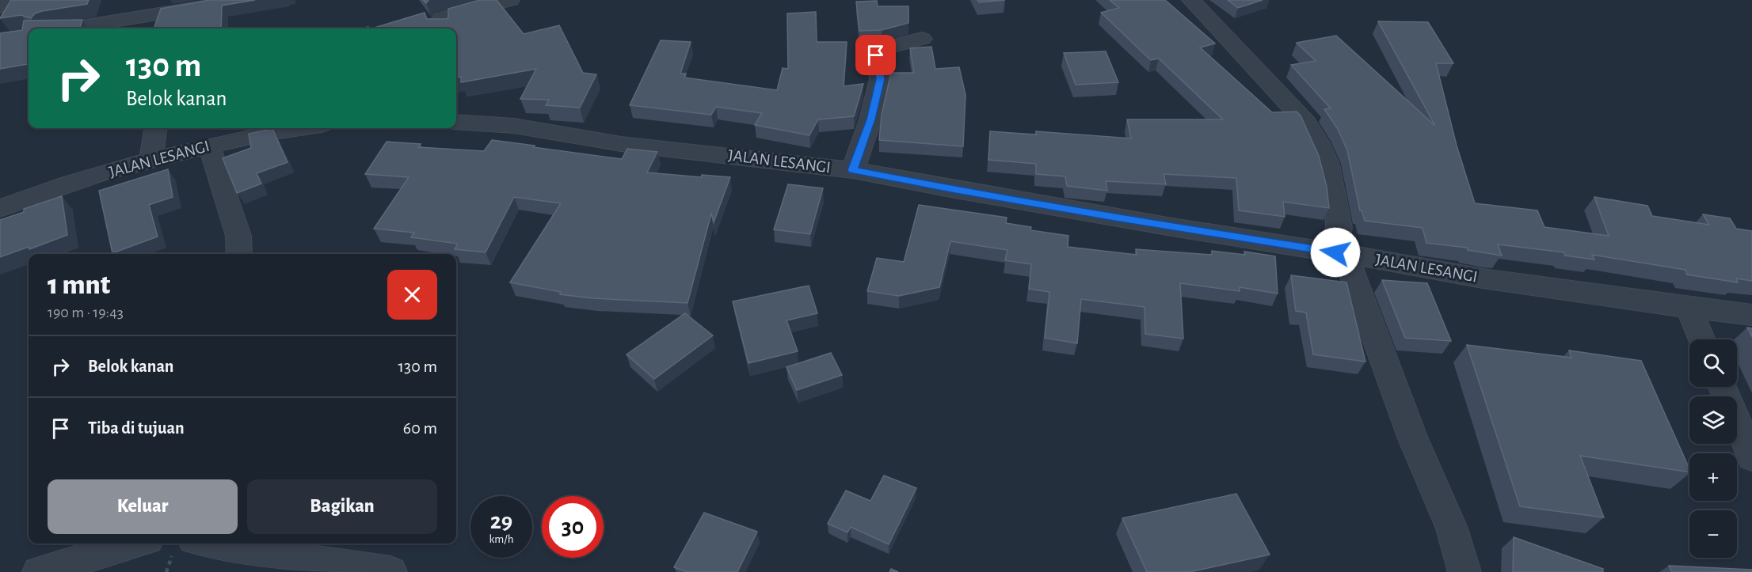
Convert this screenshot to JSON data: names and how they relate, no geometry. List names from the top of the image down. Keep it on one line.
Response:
{"streets":{"street":["JALAN LESANGI"]},"page":{"turn":["130 m","Belok kanan"],"heading":["1 mnt","190 m · 19:43"],"list":[{"name":"Belok kanan","value":"130 m"},{"name":"Tiba di tujuan","value":"60 m"}],"map_buttons":["+","−"],"buttons":["Keluar","Bagikan"],"speed":"29 km/h","limit":"30"}}
